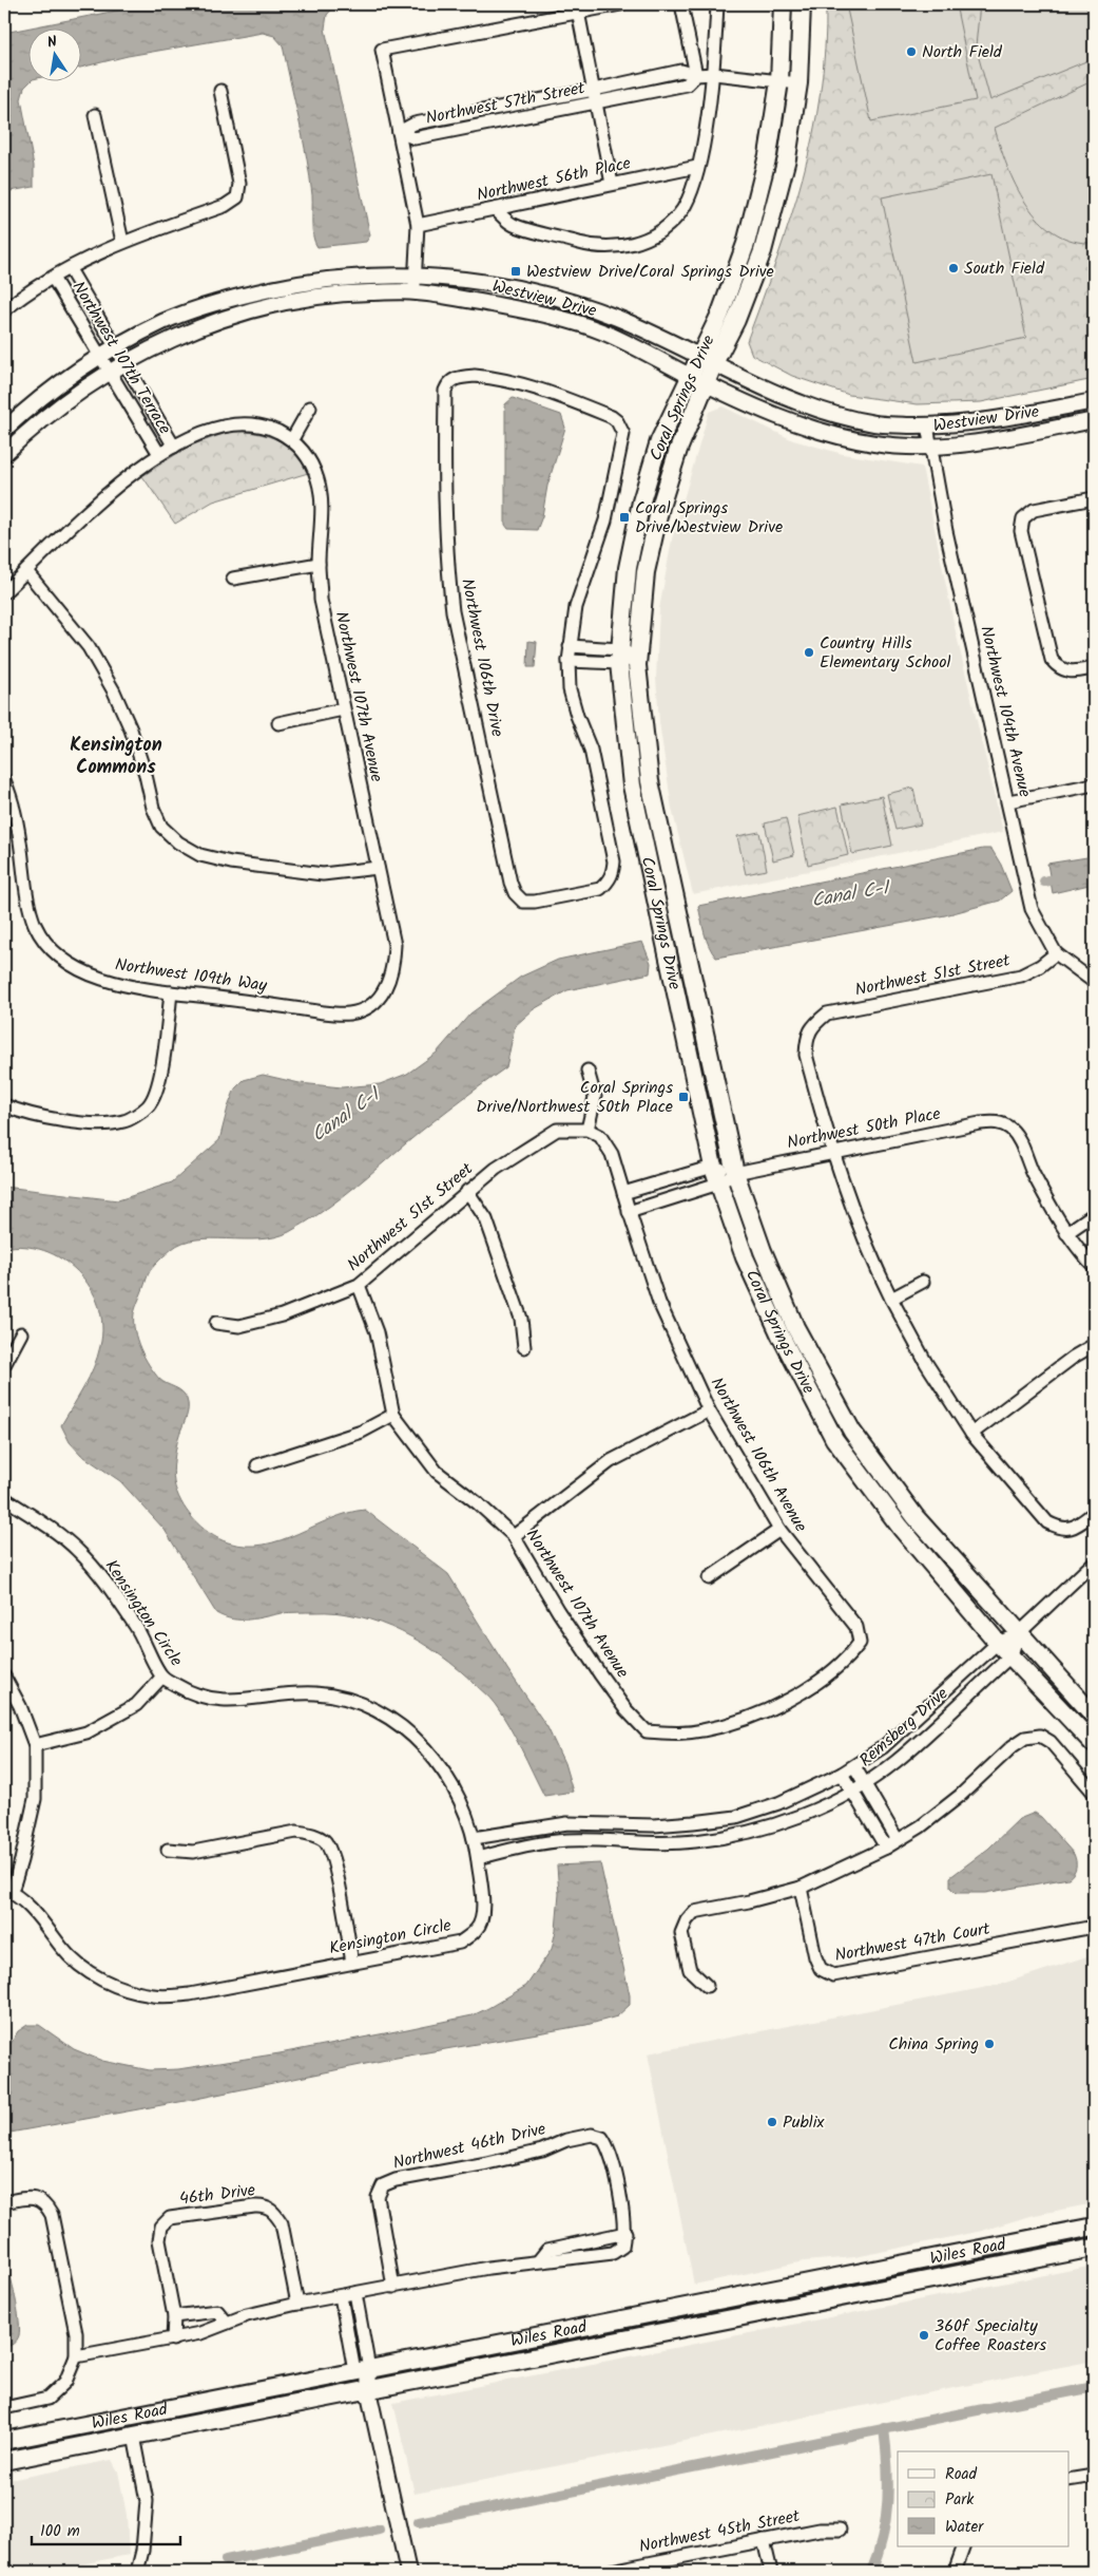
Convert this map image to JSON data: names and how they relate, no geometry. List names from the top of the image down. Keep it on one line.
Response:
{"streets":{"main road":["Coral Springs Drive","Wiles Road"],"street":["Northwest 57th Street","Northwest 56th Place","Westview Drive","Northwest 107th Terrace","Northwest 106th Drive","Northwest 107th Avenue","Northwest 104th Avenue","Northwest 109th Way","Northwest 51st Street","Northwest 50th Place","Northwest 106th Avenue","Kensington Circle","Remsberg Drive","Northwest 47th Court","Northwest 46th Drive","46th Drive","Northwest 45th Street"]},"crossings":[["Northwest 57th Street","Coral Springs Drive"],["Westview Drive","Northwest 107th Terrace"],["Westview Drive","Coral Springs Drive"],["Westview Drive","Northwest 104th Avenue"],["Coral Springs Drive","Northwest 50th Place"],["Coral Springs Drive","Remsberg Drive"],["Northwest 107th Avenue","Northwest 109th Way"],["Northwest 107th Avenue","Northwest 51st Street"],["Northwest 107th Avenue","Northwest 106th Avenue"],["Northwest 104th Avenue","Northwest 51st Street"],["Northwest 51st Street","Northwest 50th Place"],["Northwest 51st Street","Northwest 106th Avenue"],["Northwest 50th Place","Northwest 106th Avenue"],["Kensington Circle","Remsberg Drive"]],"districts":["Kensington Commons"],"water":["Canal C-1"],"places":{"other":["North Field","South Field","Country Hills Elementary School","China Spring","Publix","360f Specialty Coffee Roasters"],"transit":["Westview Drive/Coral Springs Drive","Coral Springs Drive/Westview Drive","Coral Springs Drive/Northwest 50th Place"]},"legend":["Road","Park","Water"],"scale_bar":"100 m","north":"top"}
